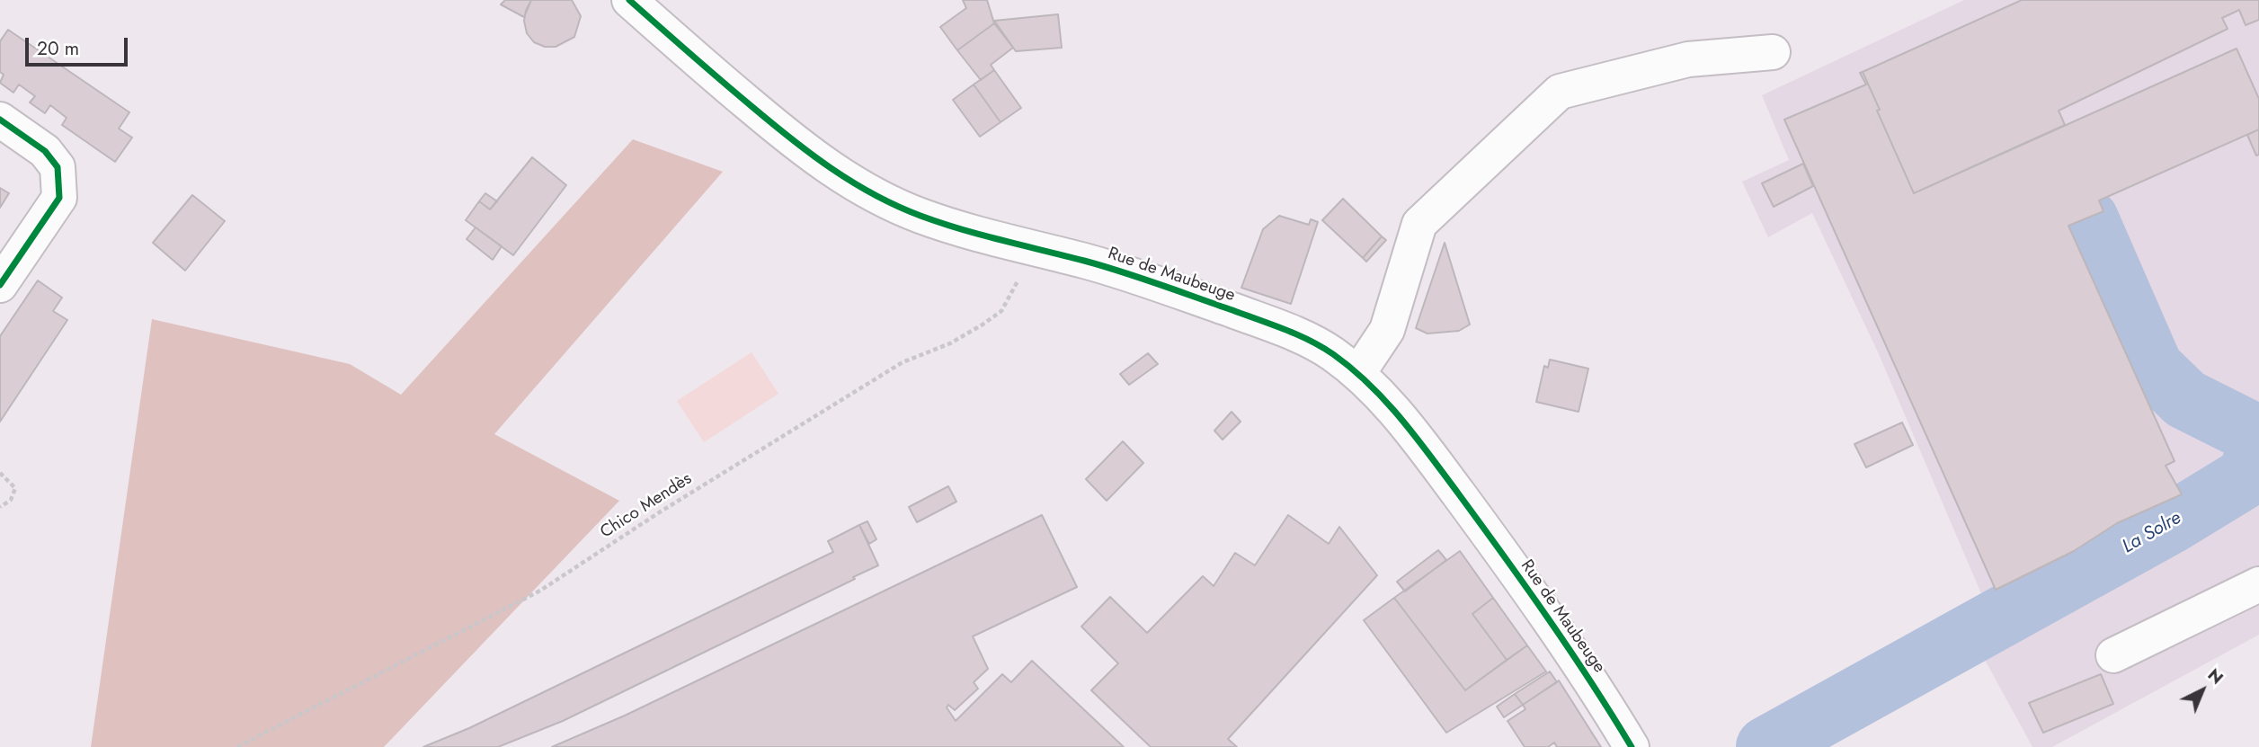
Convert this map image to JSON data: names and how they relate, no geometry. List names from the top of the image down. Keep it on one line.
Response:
{"streets":{"street":["Rue de Maubeuge"],"path":["Chico Mendès"]},"crossings":[["Rue de Maubeuge","Chico Mendès"]],"water":["La Solre"],"scale_bar":"20 m","north":"top right"}
